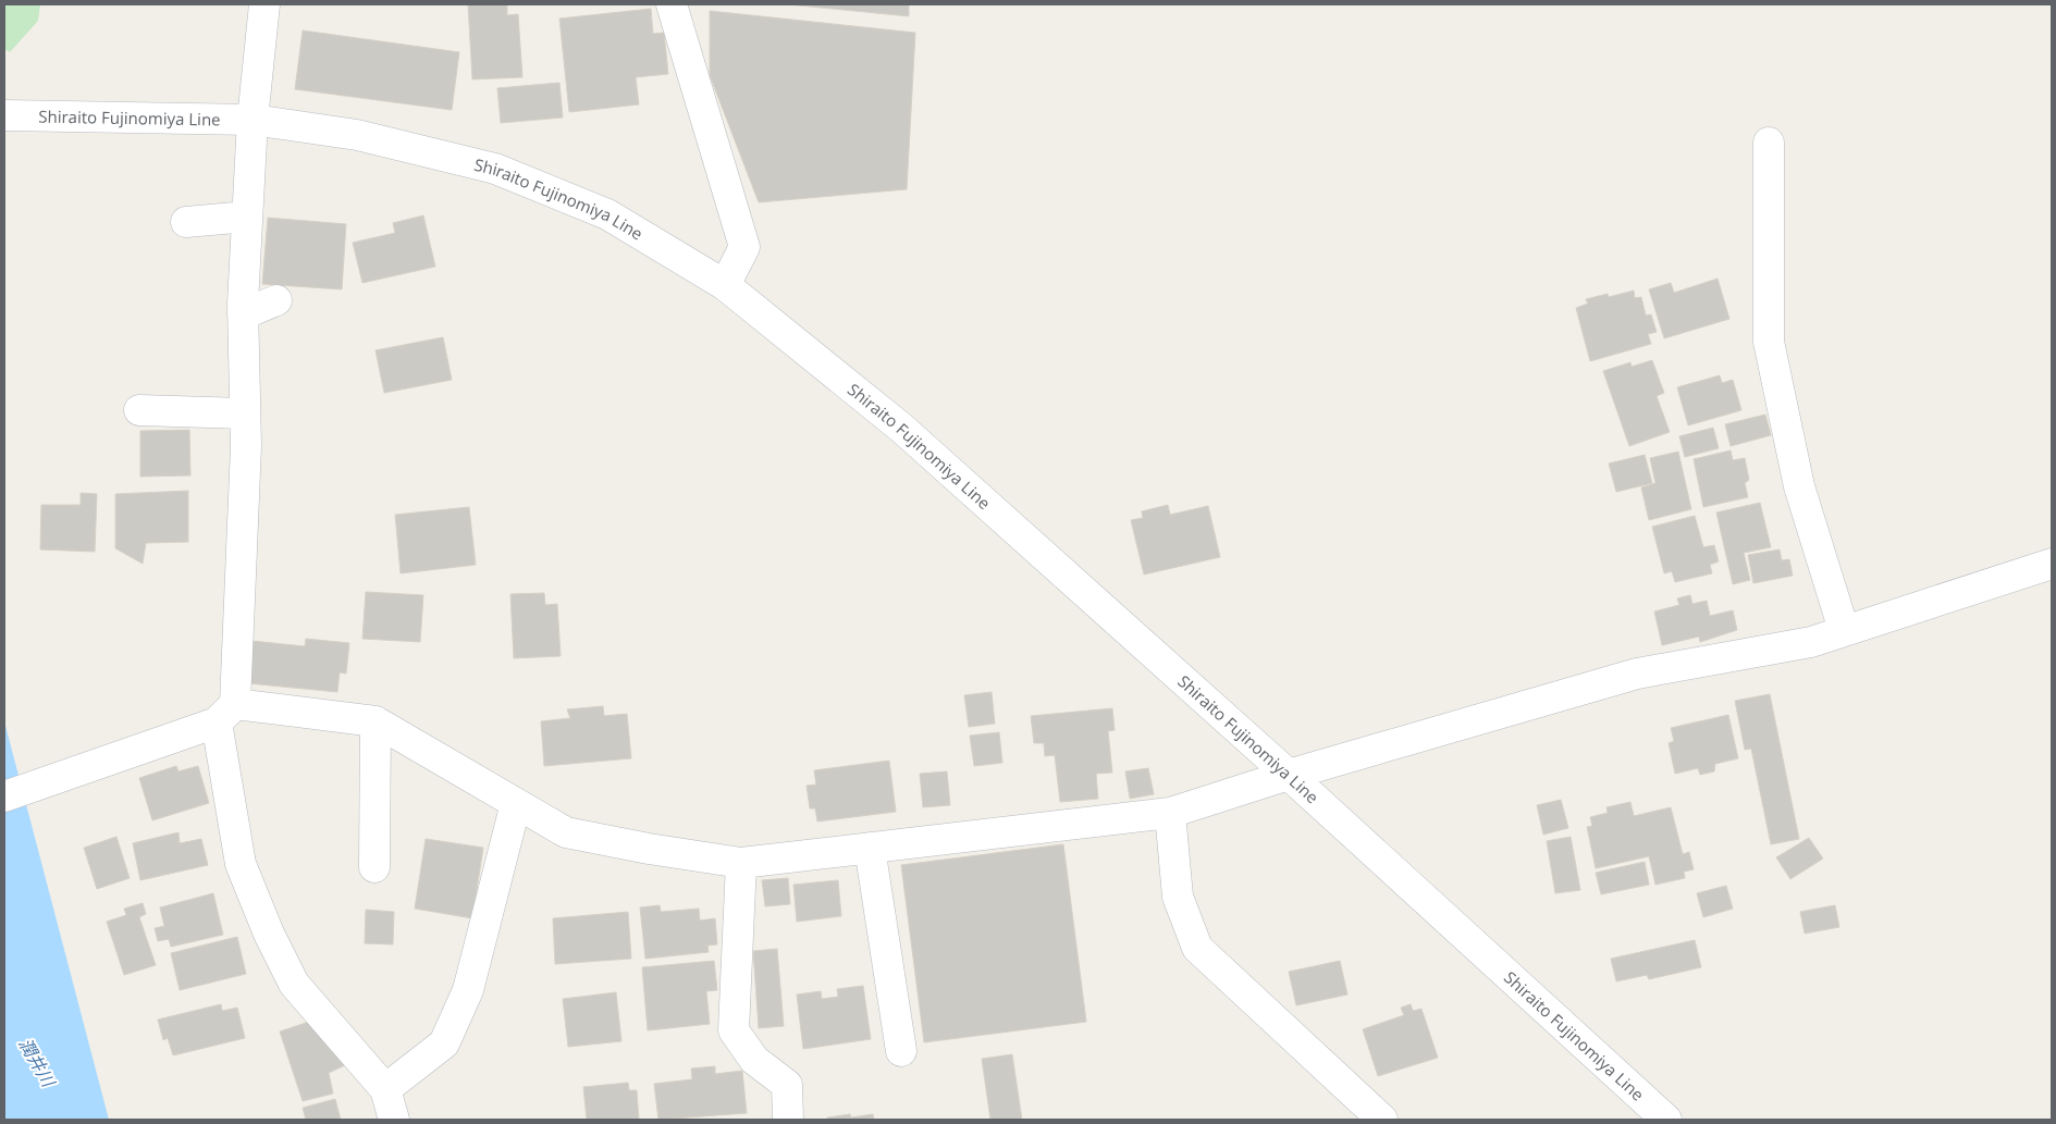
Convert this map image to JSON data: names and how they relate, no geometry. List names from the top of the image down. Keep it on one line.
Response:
{"streets":{"street":["Shiraito Fujinomiya Line"]},"water":["潤井川"]}
